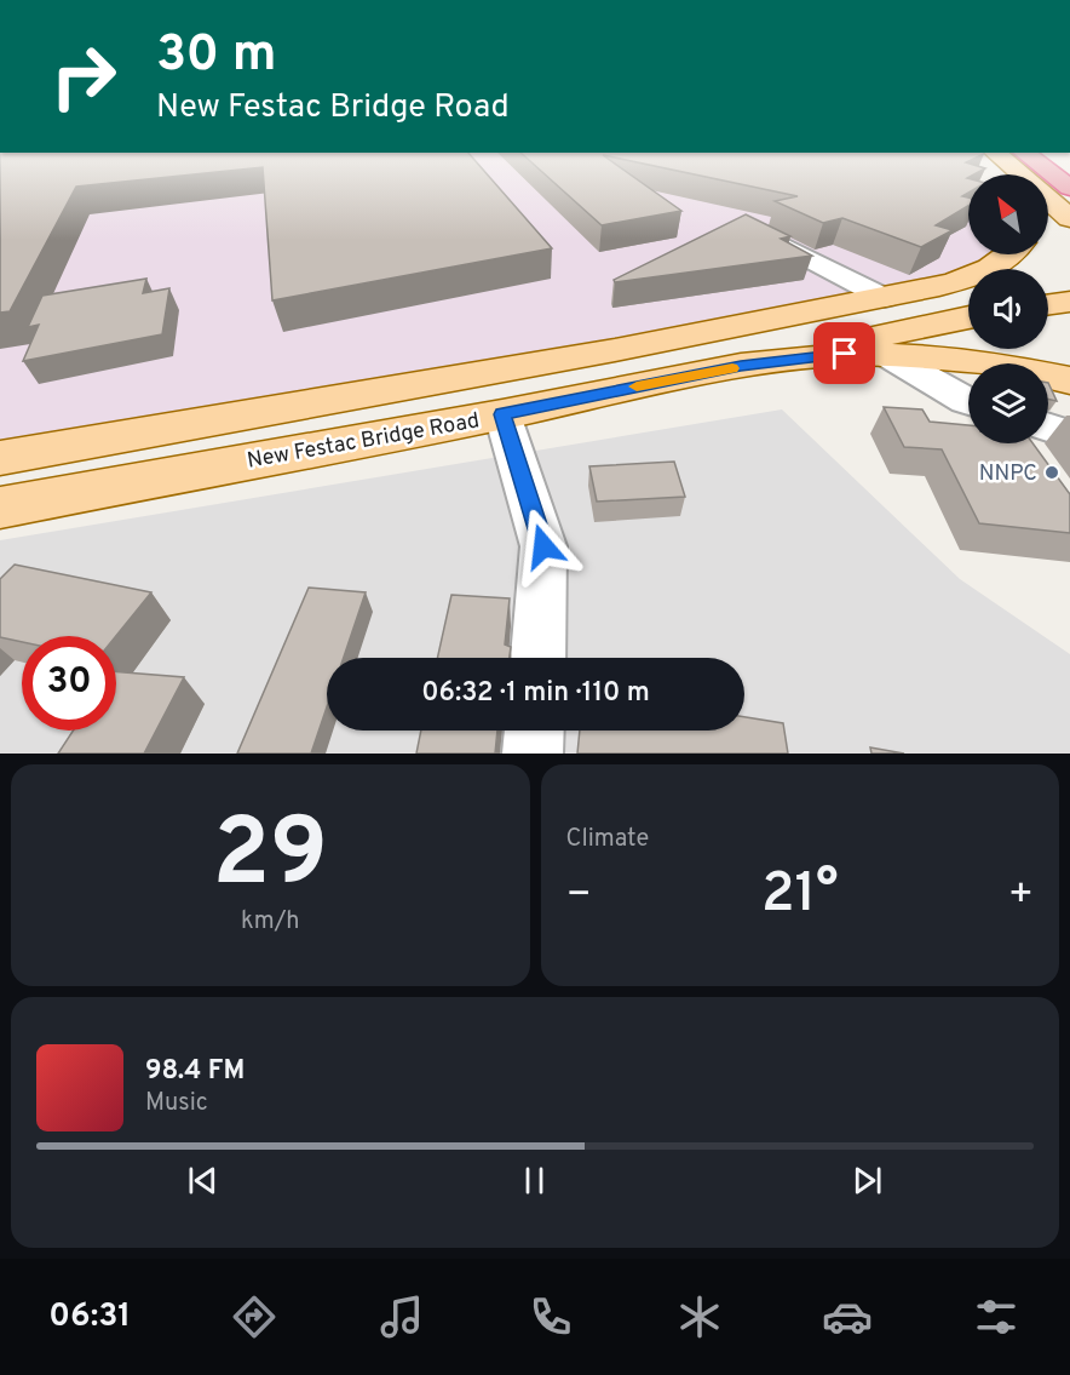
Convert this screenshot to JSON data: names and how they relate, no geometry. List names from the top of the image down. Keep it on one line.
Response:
{"streets":{"main road":["New Festac Bridge Road"]},"places":["NNPC"],"north":"top left","page":{"turn":["30 m","New Festac Bridge Road"],"limit":"30","trip":"06:32 · 1 min · 110 m","tile":[["29","km/h"],"Climate"],"heat":["−","21°","+"],"song":["98.4 FM","Music"],"tabs":"06:31"}}
